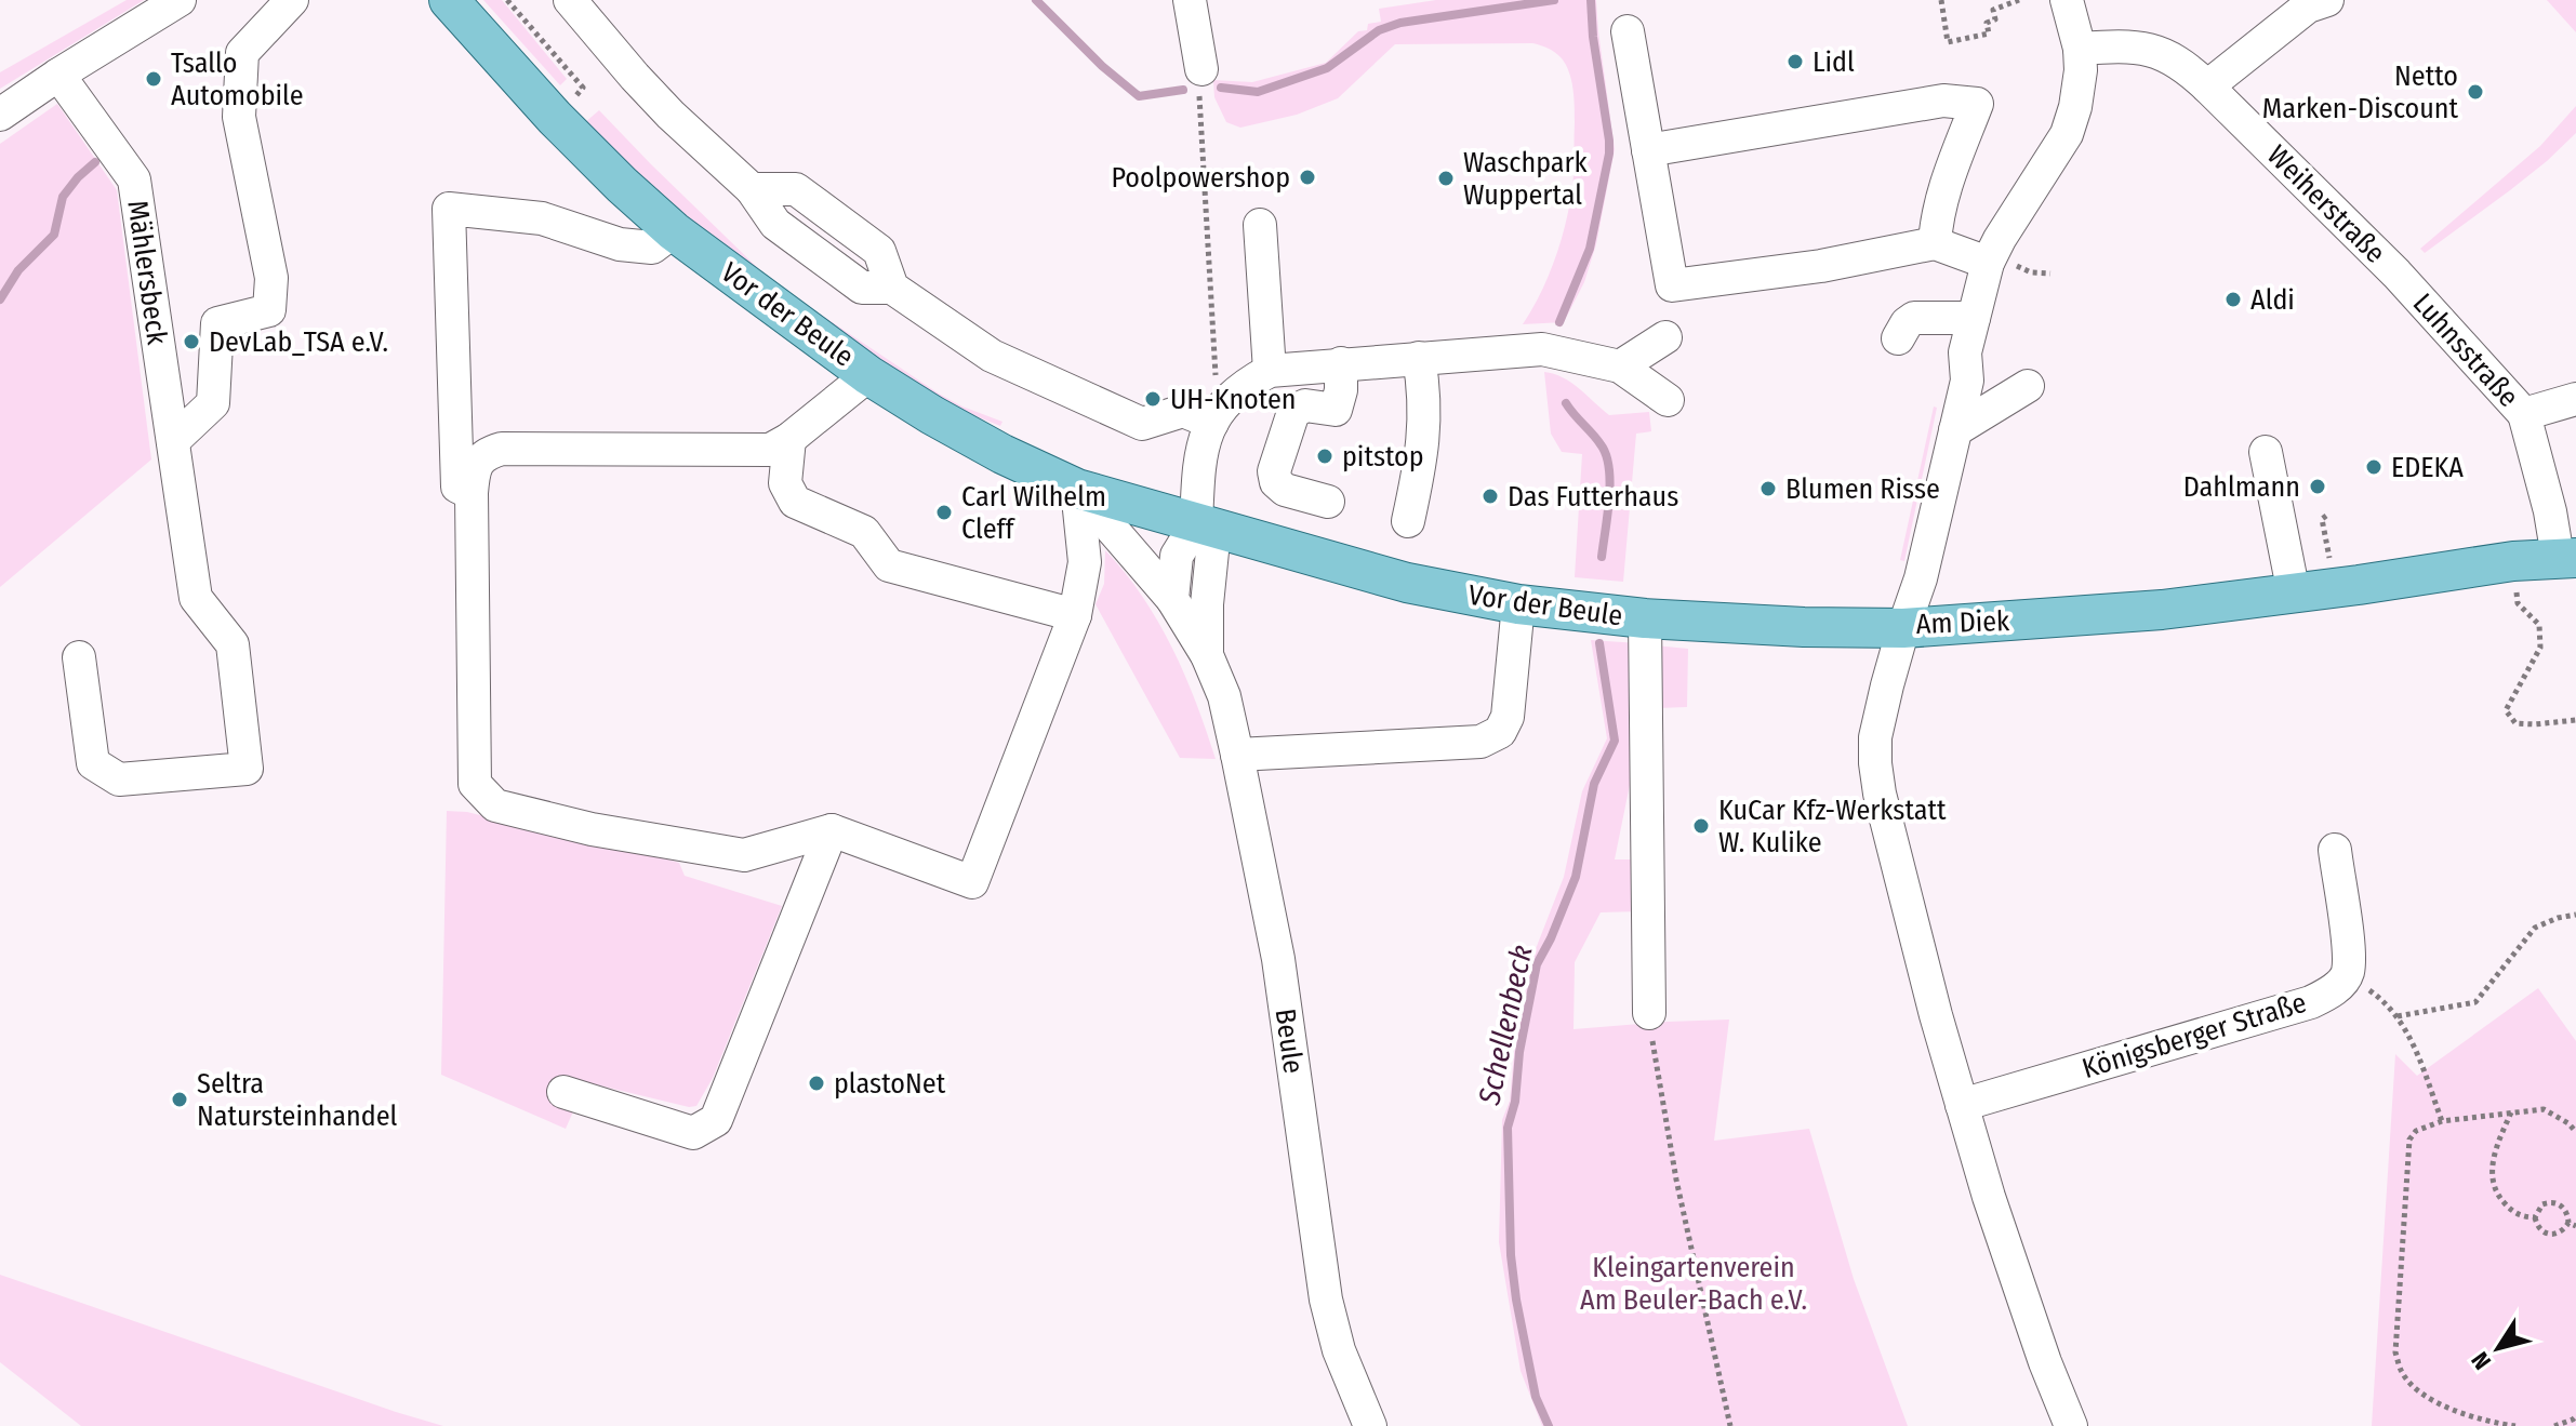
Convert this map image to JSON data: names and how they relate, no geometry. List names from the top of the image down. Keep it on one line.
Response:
{"streets":{"main road":["Vor der Beule","Am Diek"],"street":["Weiherstraße","Mählersbeck","Luhnsstraße","Königsberger Straße","Beule"]},"crossings":[["Weiherstraße","Luhnsstraße"],["Weiherstraße","Am Diek"],["Vor der Beule","Am Diek"],["Vor der Beule","Beule"],["Luhnsstraße","Am Diek"]],"water":["Schellenbeck"],"parks":["Kleingartenverein Am Beuler-Bach e.V."],"places":["Lidl","Tsallo Automobile","Netto Marken-Discount","Poolpowershop","Waschpark Wuppertal","Aldi","DevLab_TSA e.V.","UH-Knoten","pitstop","EDEKA","Dahlmann","Blumen Risse","Das Futterhaus","Carl Wilhelm Cleff","KuCar Kfz-Werkstatt W. Kulike","plastoNet","Seltra Natursteinhandel"],"north":"bottom left"}
